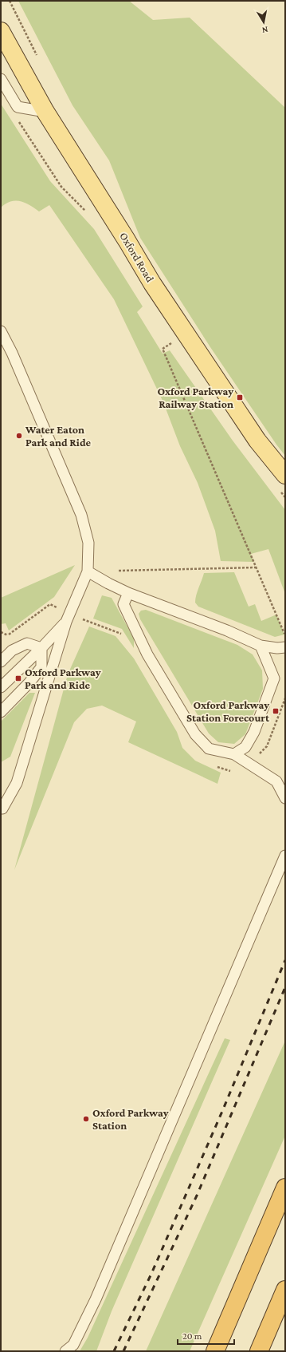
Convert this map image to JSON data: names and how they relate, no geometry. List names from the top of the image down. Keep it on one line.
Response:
{"streets":{"main road":["Oxford Road"]},"places":{"transit":["Oxford Parkway Railway Station","Oxford Parkway Park and Ride","Oxford Parkway Station Forecourt"],"other":["Water Eaton Park and Ride","Oxford Parkway Station"]},"scale_bar":"20 m","north":"bottom"}
